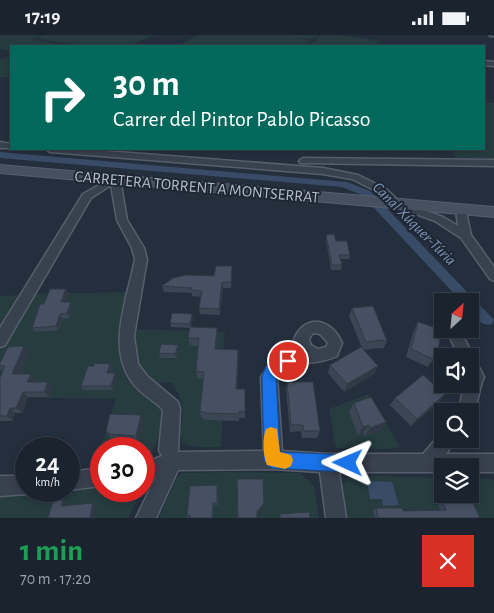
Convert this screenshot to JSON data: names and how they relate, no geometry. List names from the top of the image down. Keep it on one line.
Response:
{"streets":{"main road":["CARRETERA TORRENT A MONTSERRAT"]},"water":["Canal Xúquer-Túria"],"north":"top right","page":{"status":"17:19","turn":["30 m","Carrer del Pintor Pablo Picasso"],"speed":"24 km/h","limit":"30","heading":["1 min","70 m · 17:20"]}}
